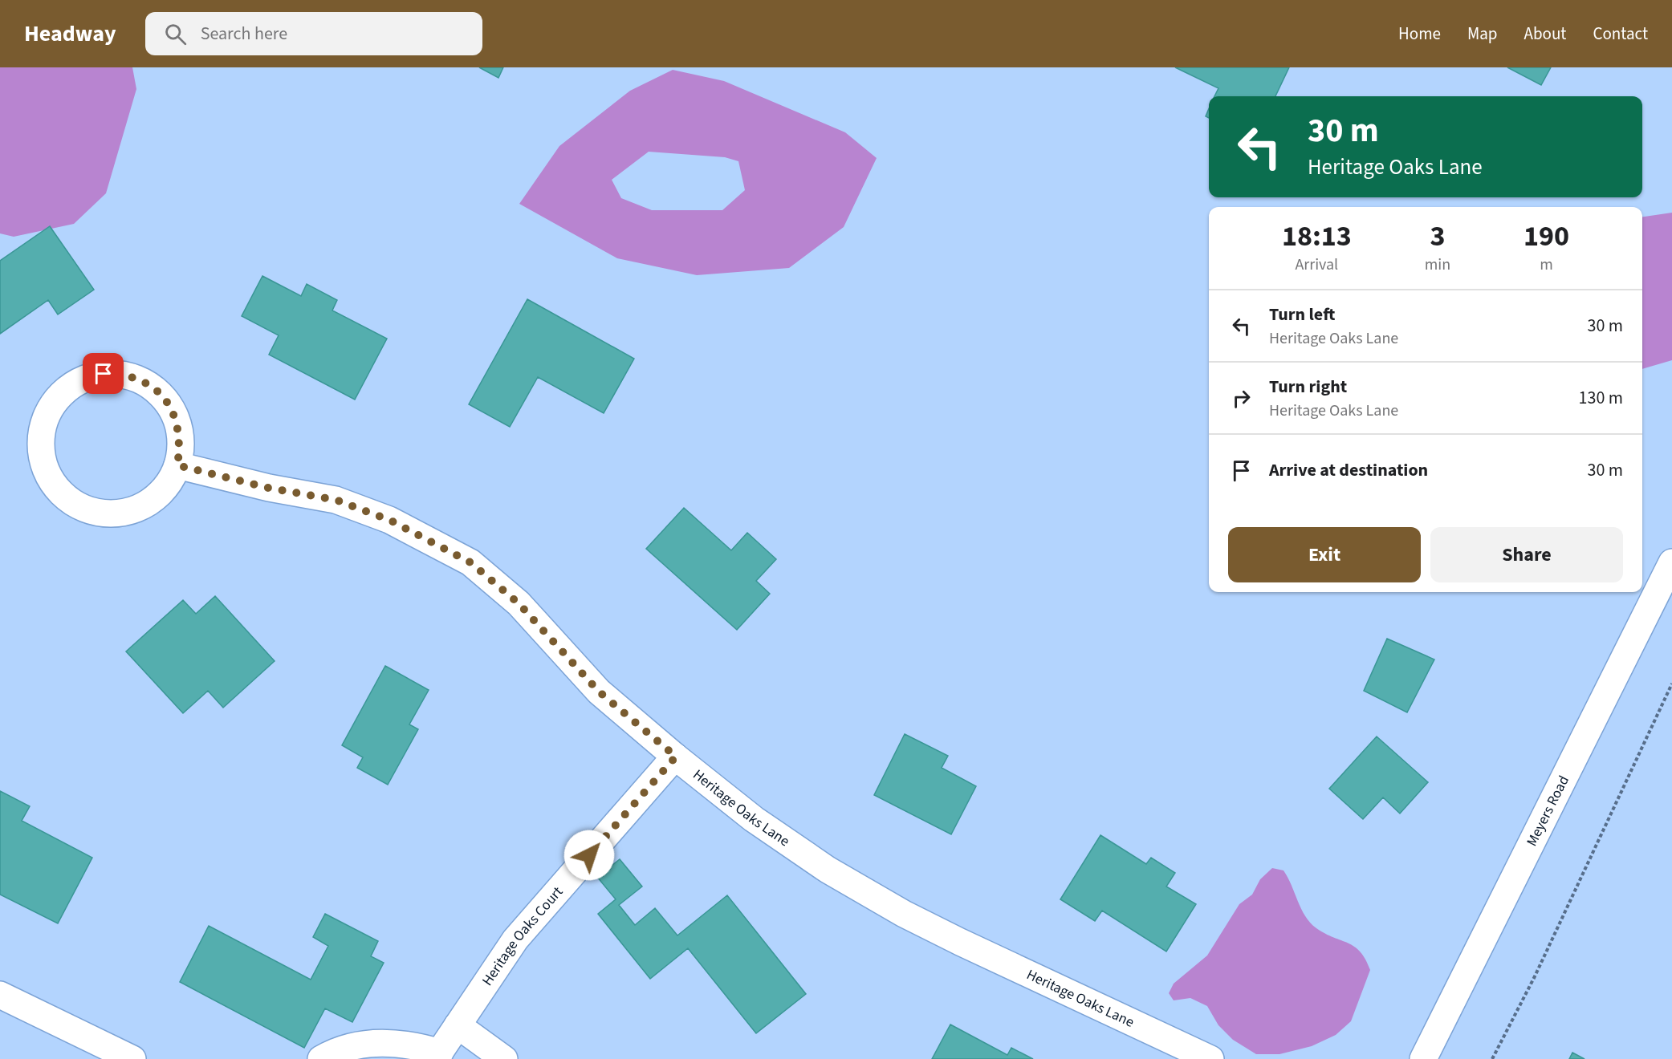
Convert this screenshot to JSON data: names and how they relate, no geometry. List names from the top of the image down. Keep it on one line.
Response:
{"streets":{"street":["Heritage Oaks Lane","Meyers Road","Heritage Oaks Court"]},"crossings":[["Heritage Oaks Lane","Heritage Oaks Court"]],"page":{"header":"Headway","search":"Search here","nav":["Home","Map","About","Contact"],"turn":["30 m","Heritage Oaks Lane"],"eta":["18:13","Arrival","3","min","190","m"],"list":[{"name":"Turn left","note":"Heritage Oaks Lane","value":"30 m"},{"name":"Turn right","note":"Heritage Oaks Lane","value":"130 m"},{"name":"Arrive at destination","value":"30 m"}],"buttons":["Exit","Share"]}}
